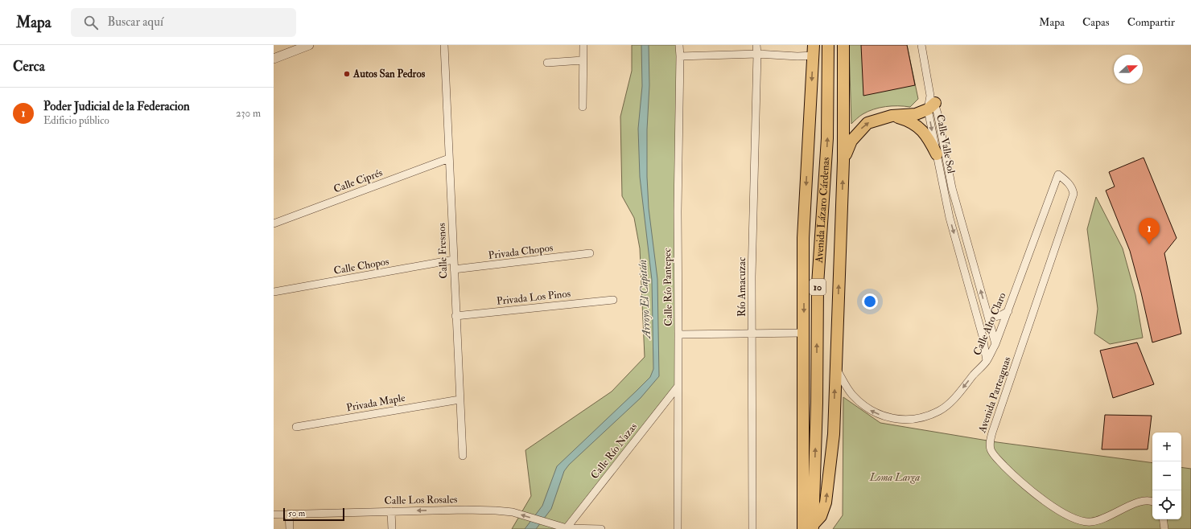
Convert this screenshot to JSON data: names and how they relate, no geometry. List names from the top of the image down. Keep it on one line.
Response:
{"streets":{"highway":["Avenida Lázaro Cárdenas","10"],"street":["Calle Valle Sol","Calle Ciprés","Calle Fresnos","Privada Chopos","Calle Chopos","Calle Río Pantepec","Río Amacuzac","Privada Los Pinos","Calle Alto Claro","Avenida Parteaguas","Privada Maple","Calle Río Nazas","Calle Los Rosales"]},"crossings":[["Calle Valle Sol","Calle Alto Claro"],["Calle Ciprés","Calle Fresnos"],["Calle Fresnos","Privada Chopos"],["Calle Fresnos","Calle Chopos"],["Calle Fresnos","Privada Los Pinos"],["Calle Fresnos","Privada Maple"],["Calle Río Pantepec","Calle Río Nazas"],["Calle Alto Claro","Avenida Parteaguas"],["Calle Río Nazas","Calle Los Rosales"]],"one_way":["Calle Los Rosales"],"water":["Arroyo El Capitán"],"parks":["Loma Larga"],"places":["Autos San Pedros"],"scale_bar":"50 m","north":"right","page":{"header":"Mapa","search":"Buscar aquí","nav":["Mapa","Capas","Compartir"],"heading":"Cerca","list":[{"mark":"1","name":"Poder Judicial de la Federacion","note":"Edificio público","value":"230 m"}],"pins":"1","map_buttons":["+","−"],"scale":"50 m"}}
